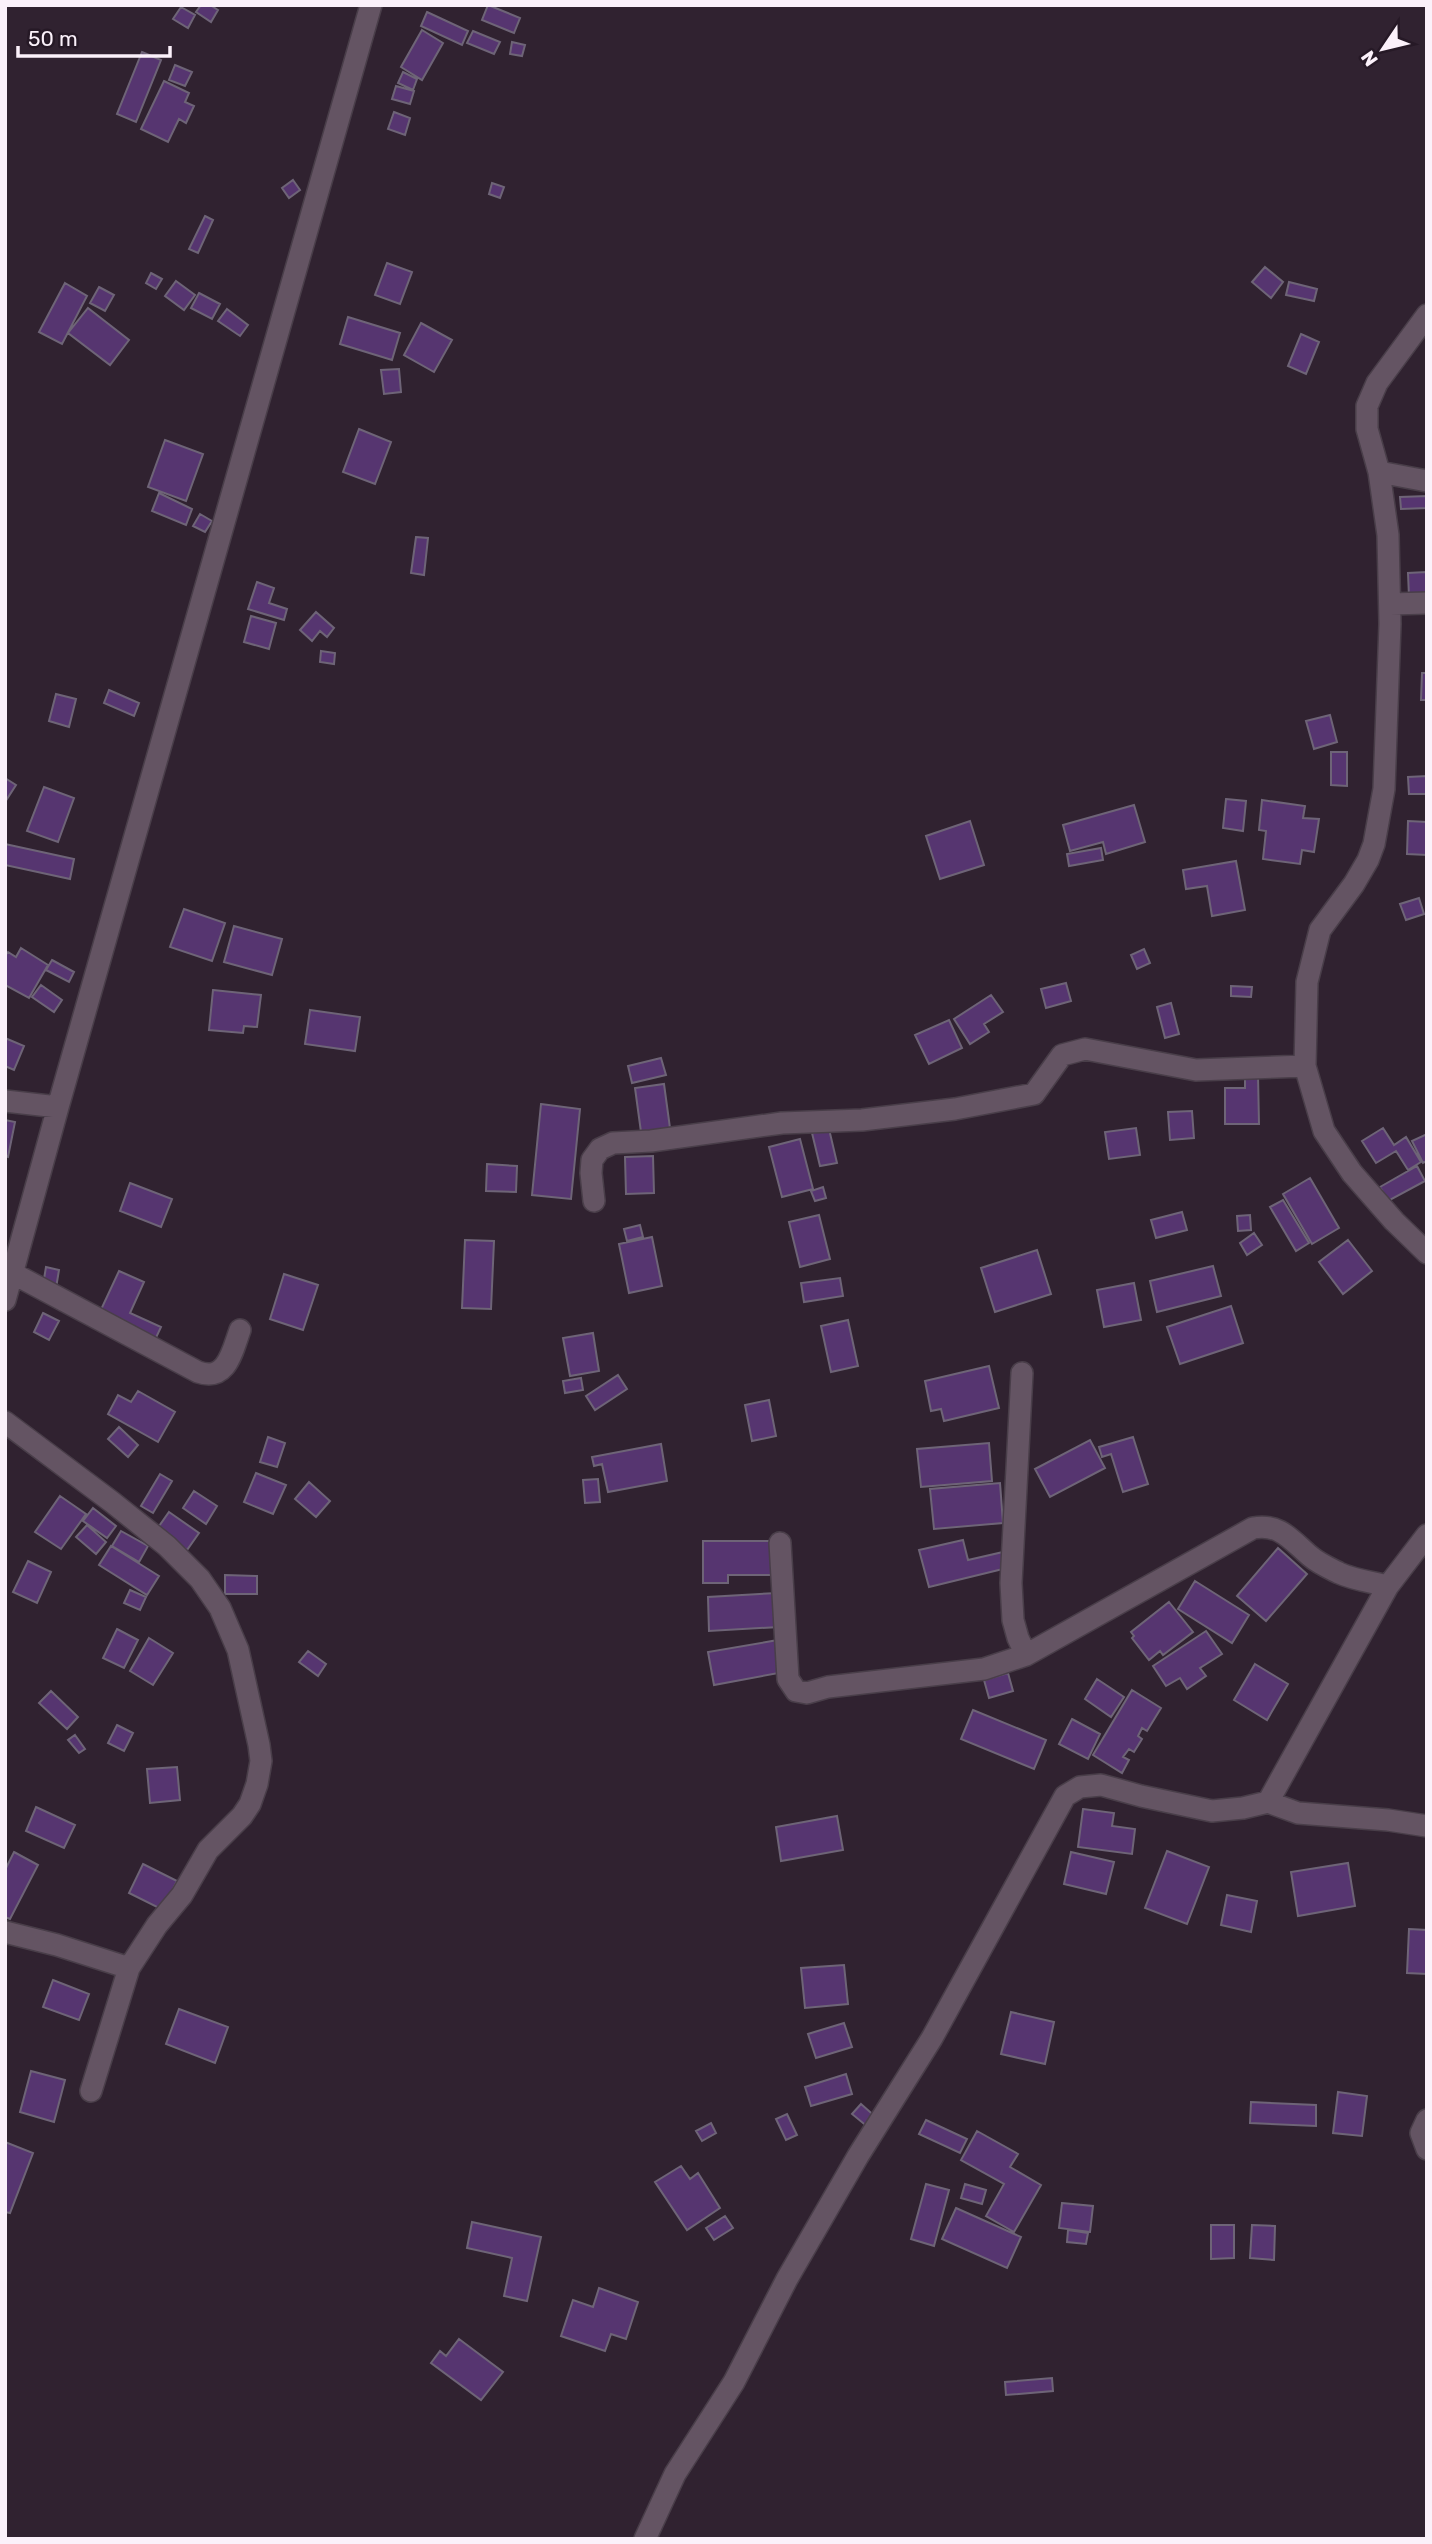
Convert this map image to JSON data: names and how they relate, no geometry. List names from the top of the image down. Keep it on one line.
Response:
{"scale_bar":"50 m","north":"bottom left"}
